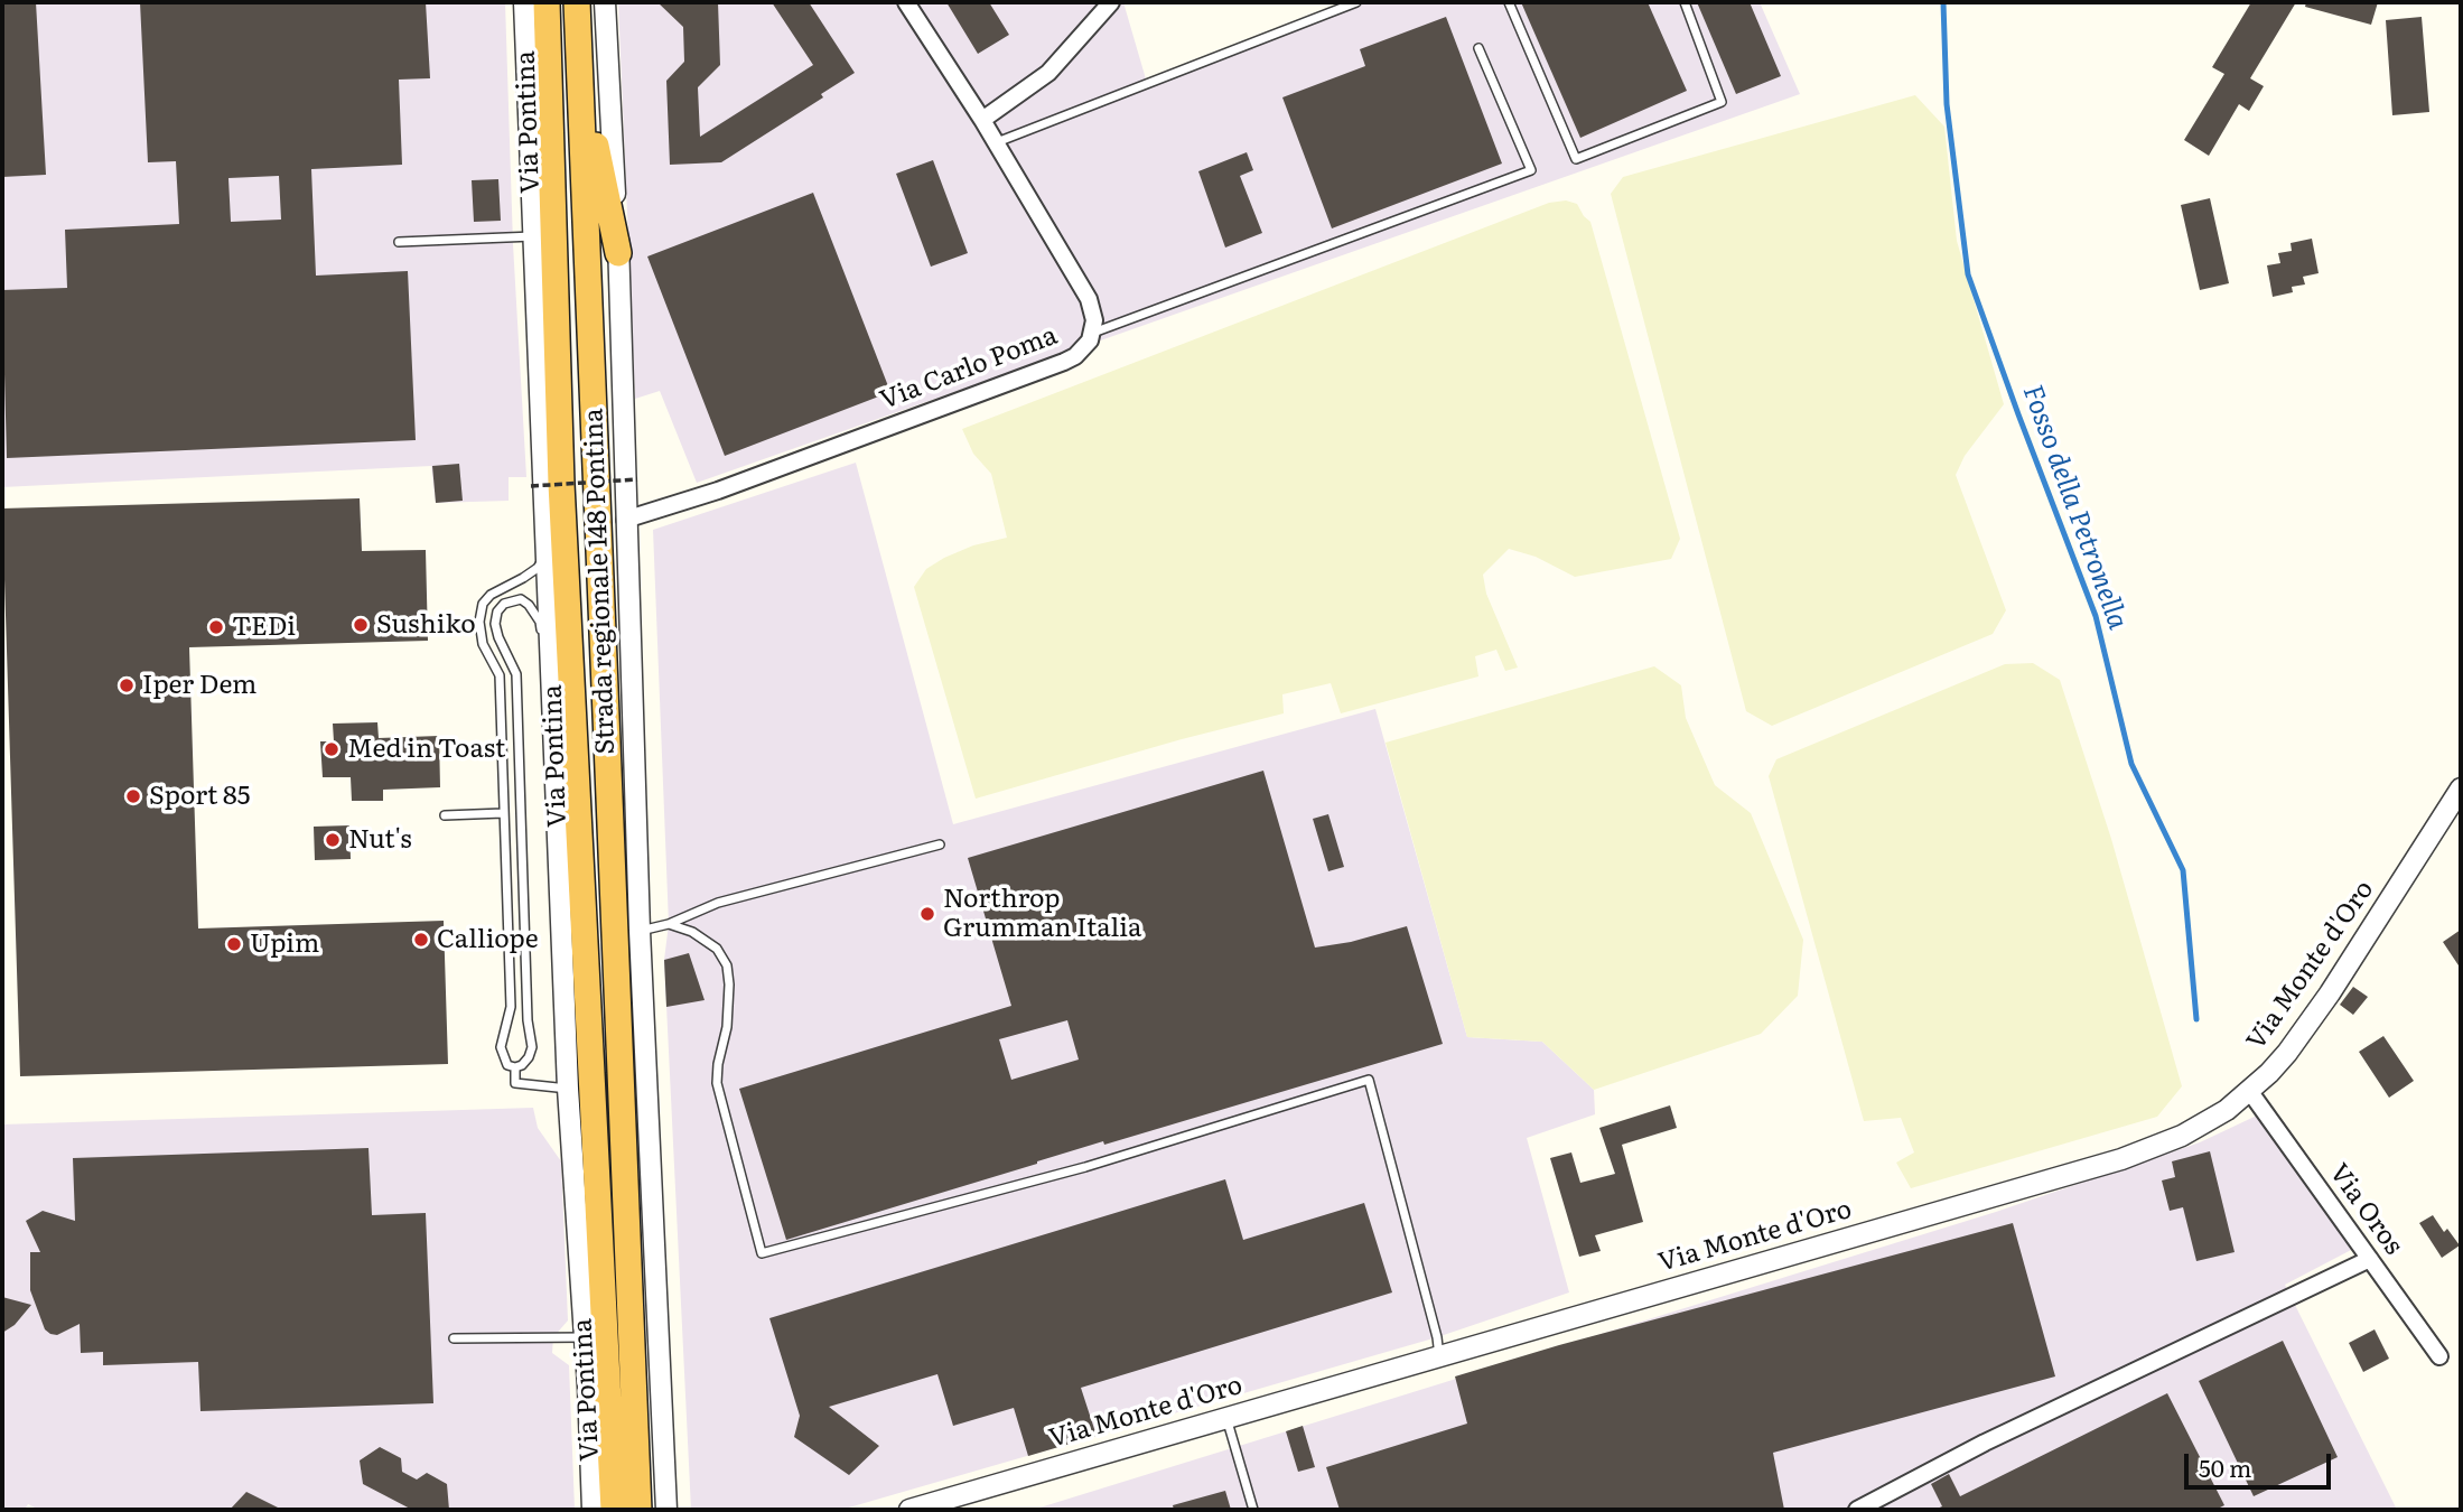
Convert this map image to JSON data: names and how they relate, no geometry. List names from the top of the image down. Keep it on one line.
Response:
{"streets":{"highway":["Via Pontina","Strada regionale 148 Pontina"],"street":["Via Carlo Poma","Via Monte d'Oro","Via Oros"]},"crossings":[["Via Pontina","Strada regionale 148 Pontina"],["Via Monte d'Oro","Via Oros"]],"water":["Fosso della Petronella"],"places":["Sushiko","TEDi","Iper Dem","Med in Toast","Sport 85","Nut's","Northrop Grumman Italia","Calliope","Upim"],"scale_bar":"50 m"}
